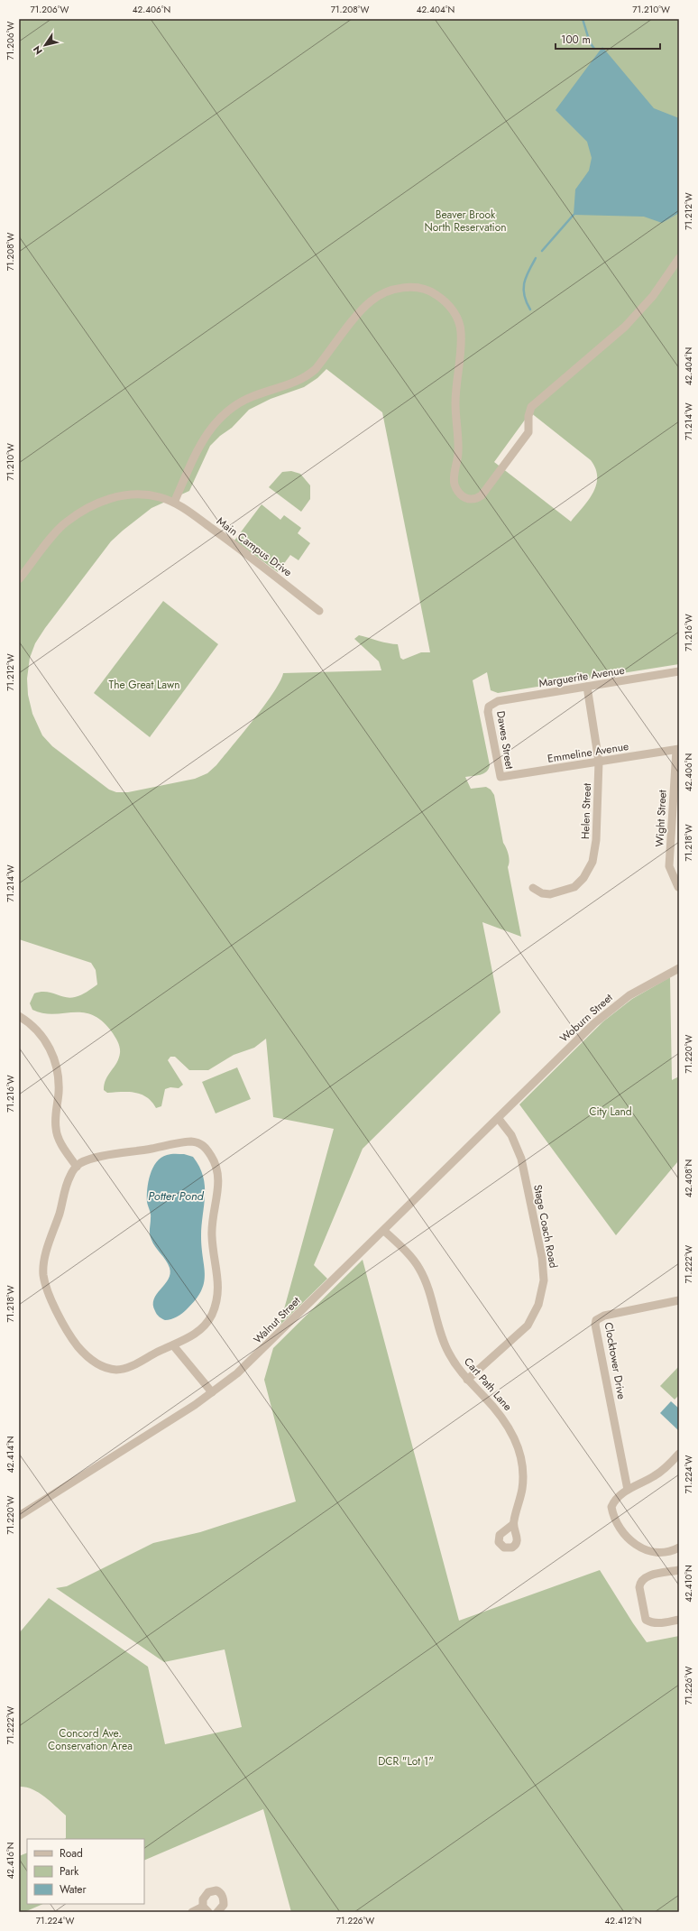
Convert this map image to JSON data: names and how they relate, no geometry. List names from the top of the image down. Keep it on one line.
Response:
{"streets":{"street":["Main Campus Drive","Marguerite Avenue","Dawes Street","Emmeline Avenue","Helen Street","Wight Street","Woburn Street","Stage Coach Road","Walnut Street","Clocktower Drive","Cart Path Lane"]},"crossings":[["Marguerite Avenue","Dawes Street"],["Marguerite Avenue","Helen Street"],["Dawes Street","Emmeline Avenue"],["Emmeline Avenue","Helen Street"],["Emmeline Avenue","Wight Street"],["Woburn Street","Walnut Street"],["Stage Coach Road","Walnut Street"],["Stage Coach Road","Cart Path Lane"],["Walnut Street","Cart Path Lane"]],"water":["Potter Pond"],"parks":["Beaver Brook North Reservation","The Great Lawn","City Land","Concord Ave. Conservation Area","DCR \"Lot 1\""],"legend":["Road","Park","Water"],"scale_bar":"100 m","north":"bottom left","coordinates":["71.206°W","42.406°N","71.208°W","42.404°N","71.210°W","71.212°W","71.214°W","71.216°W","71.218°W","71.220°W","42.408°N","71.222°W","42.414°N","71.224°W","42.410°N","71.226°W","42.416°N","42.412°N"]}
